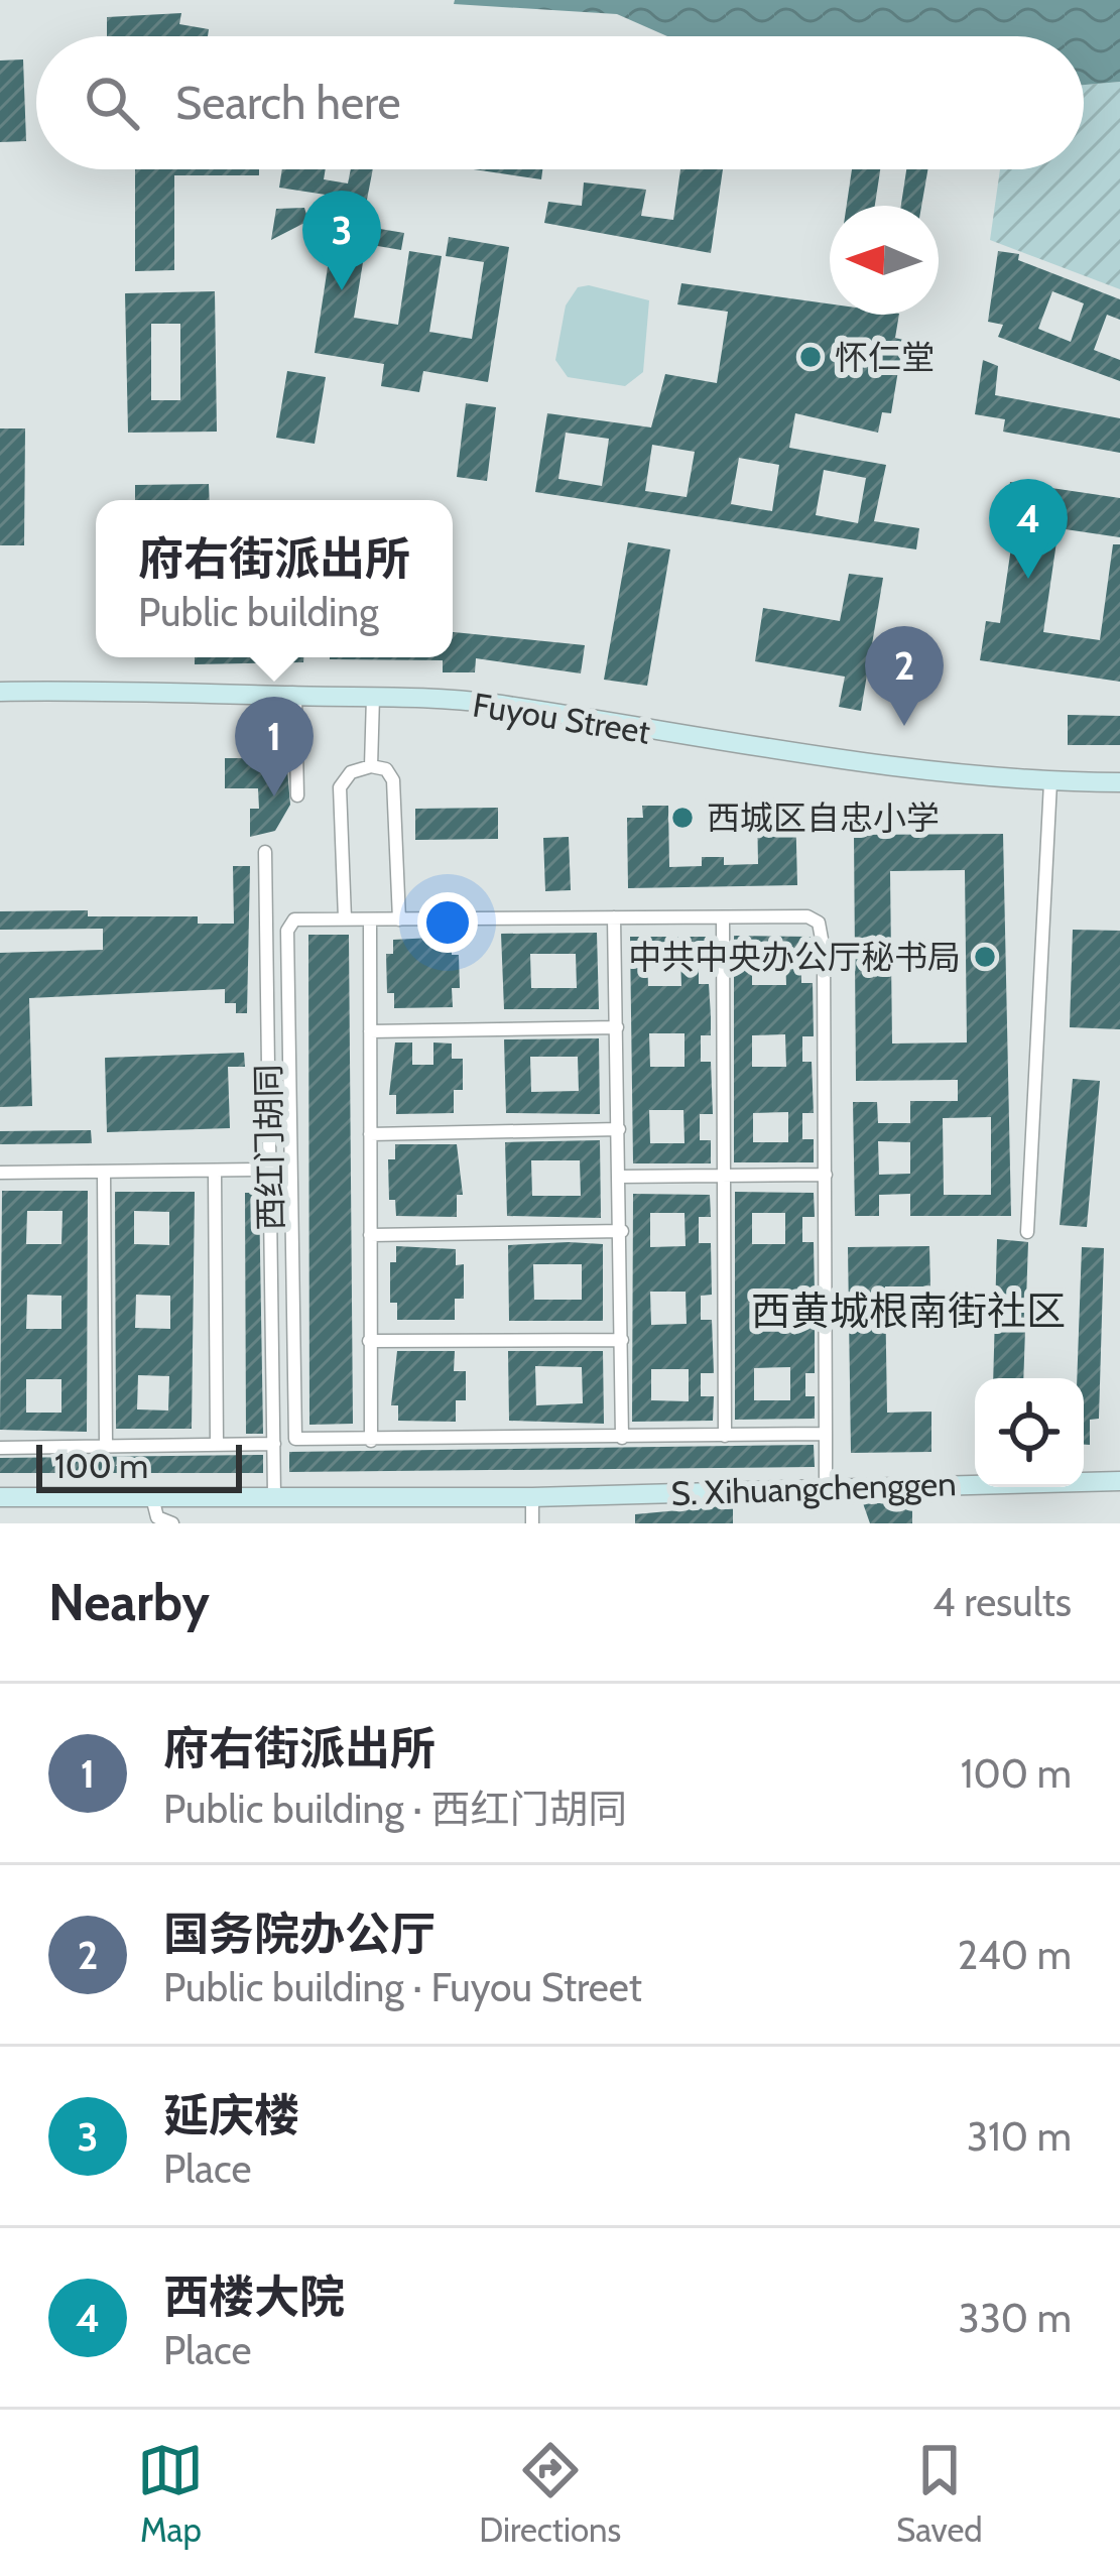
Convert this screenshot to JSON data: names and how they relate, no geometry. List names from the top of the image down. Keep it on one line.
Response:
{"streets":{"main road":["Fuyou Street","S. Xihuangchenggen"],"street":["西红门胡同"]},"crossings":[["西红门胡同","S. Xihuangchenggen"]],"districts":["西黄城根南街社区"],"places":["怀仁堂","西城区自忠小学","中共中央办公厅秘书局"],"scale_bar":"100 m","north":"left","page":{"search":"Search here","pins":["3","4","2","1"],"popup":["府右街派出所","Public building"],"scale":"100 m","heading":["Nearby","4 results"],"list":[{"mark":"1","name":"府右街派出所","note":"Public building · 西红门胡同","value":"100 m"},{"mark":"2","name":"国务院办公厅","note":"Public building · Fuyou Street","value":"240 m"},{"mark":"3","name":"延庆楼","note":"Place","value":"310 m"},{"mark":"4","name":"西楼大院","note":"Place","value":"330 m"}],"nav":["Map","Directions","Saved"]}}
